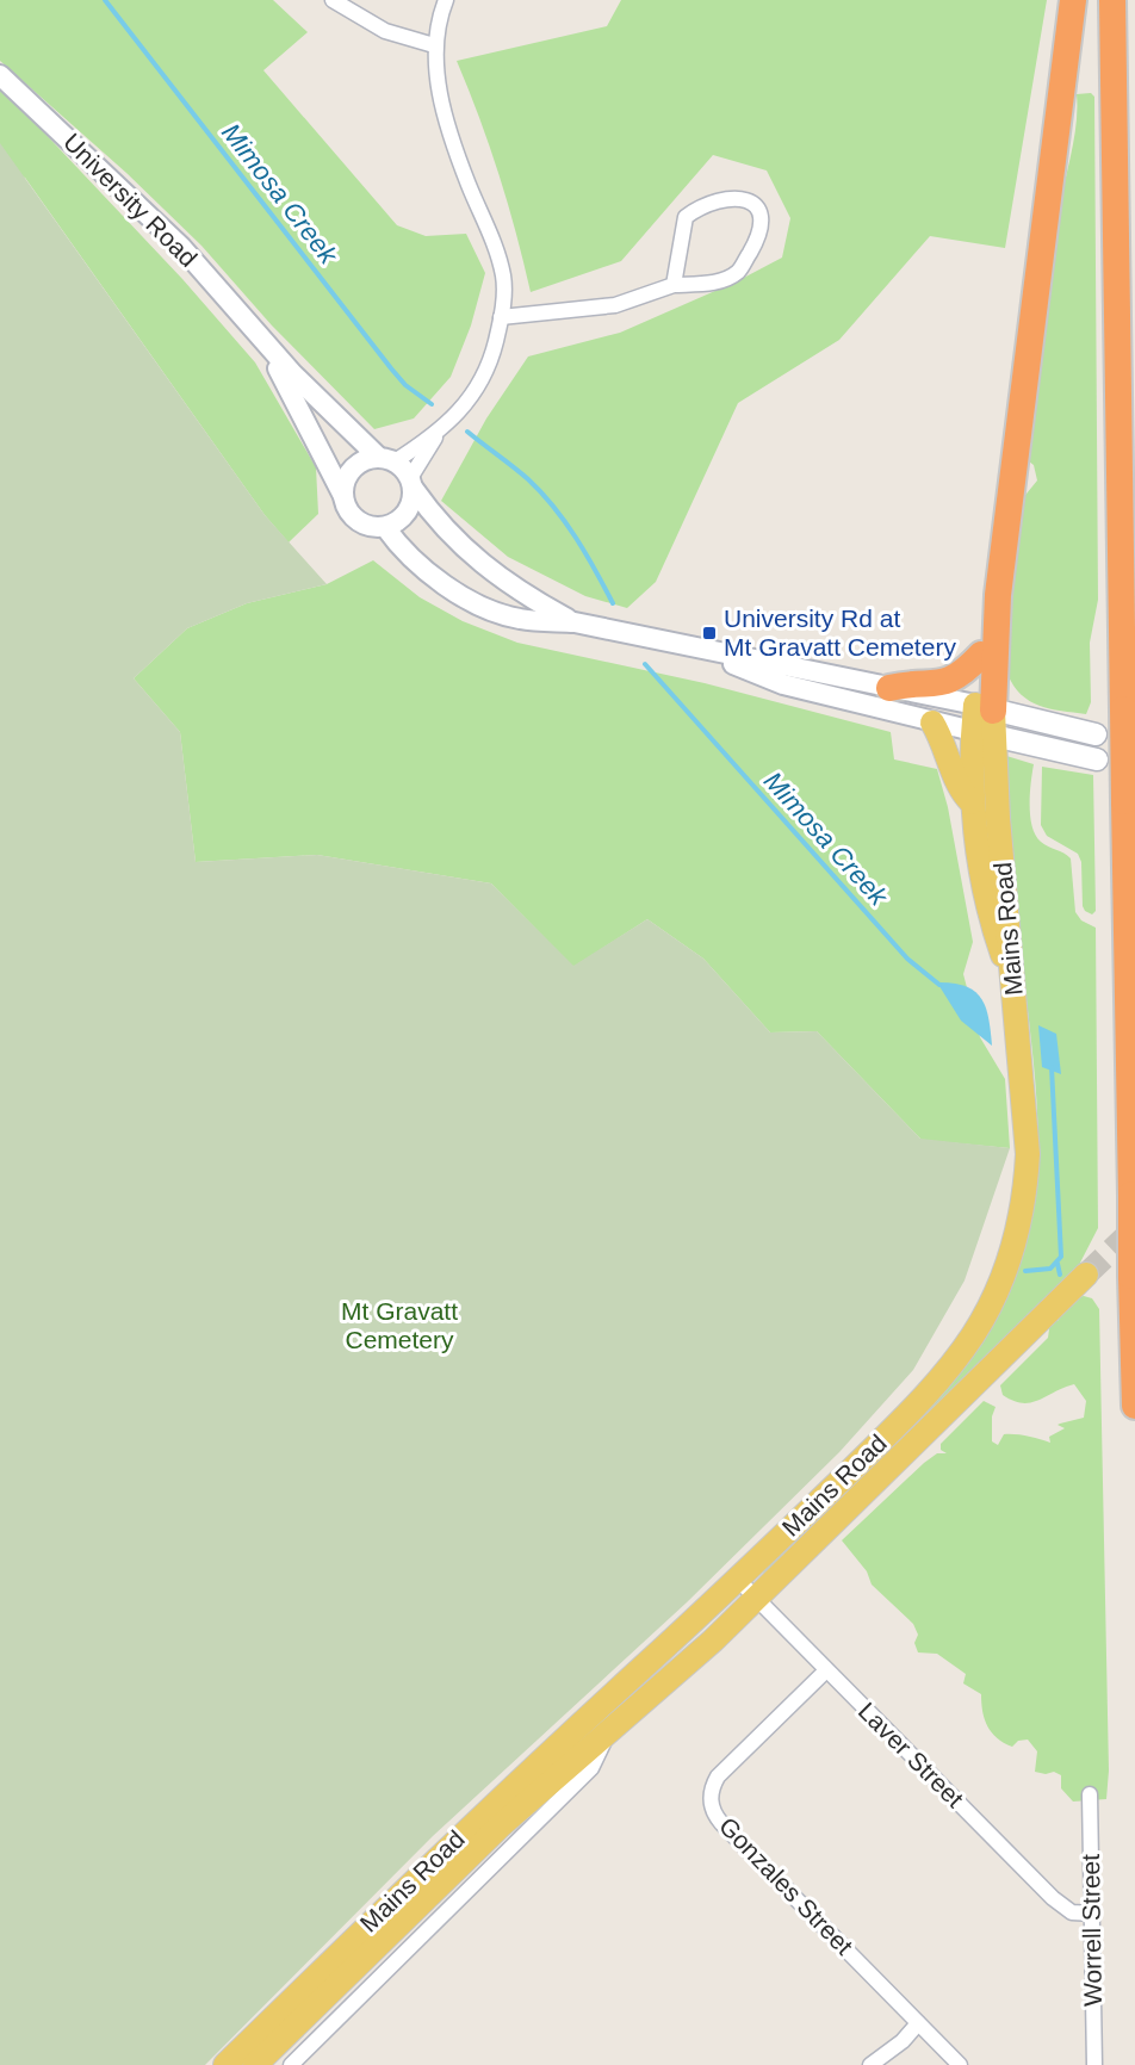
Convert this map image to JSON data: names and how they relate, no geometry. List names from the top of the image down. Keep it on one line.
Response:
{"streets":{"main road":["Mains Road"],"street":["University Road","Laver Street","Gonzales Street","Worrell Street"]},"crossings":[["Mains Road","Laver Street"],["Laver Street","Gonzales Street"],["Laver Street","Worrell Street"]],"water":["Mimosa Creek"],"parks":["Mt Gravatt Cemetery"],"places":{"transit":["University Rd at Mt Gravatt Cemetery"]}}
